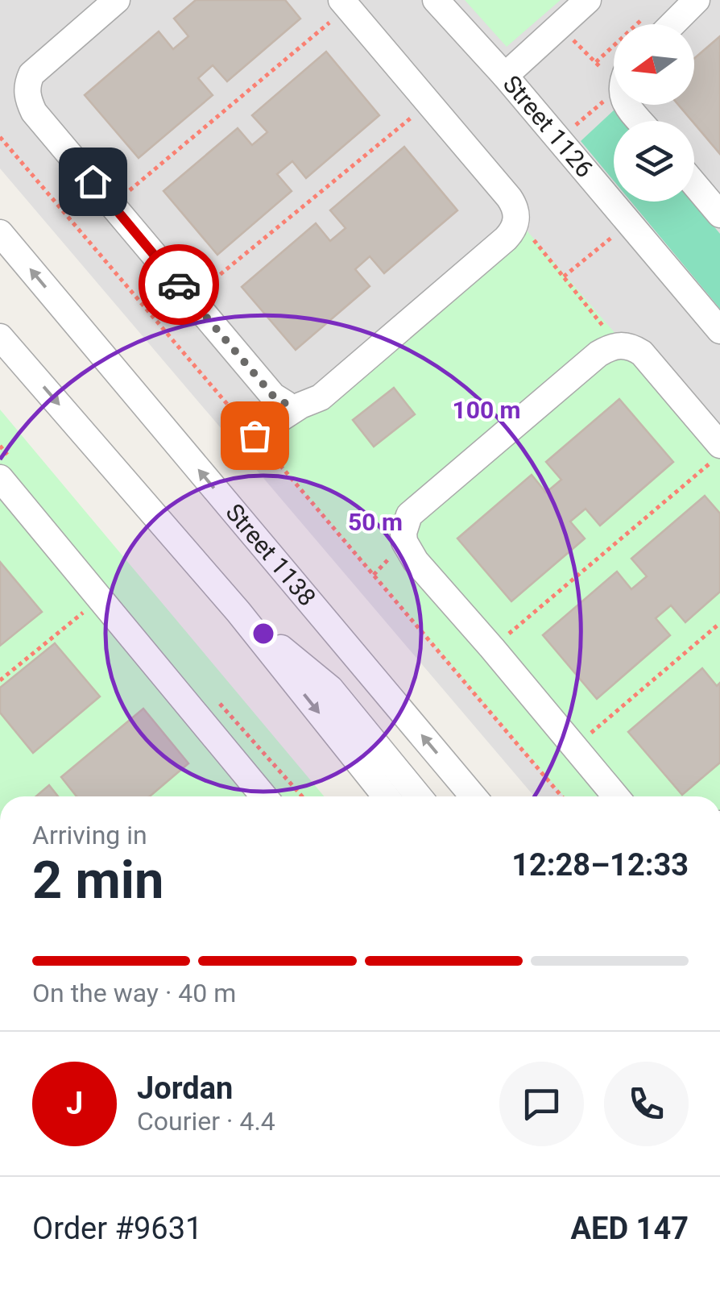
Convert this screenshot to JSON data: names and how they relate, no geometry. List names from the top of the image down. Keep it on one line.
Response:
{"streets":{"street":["Street 1126","Street 1138"]},"north":"left","page":{"heading":["2 min","Arriving in","12:28–12:33"],"panel":["Jordan","Courier · 4.4","Order #9631","AED 147"],"bar":"On the way · 40 m","round":"J"},"rings":["100 m","50 m"]}
